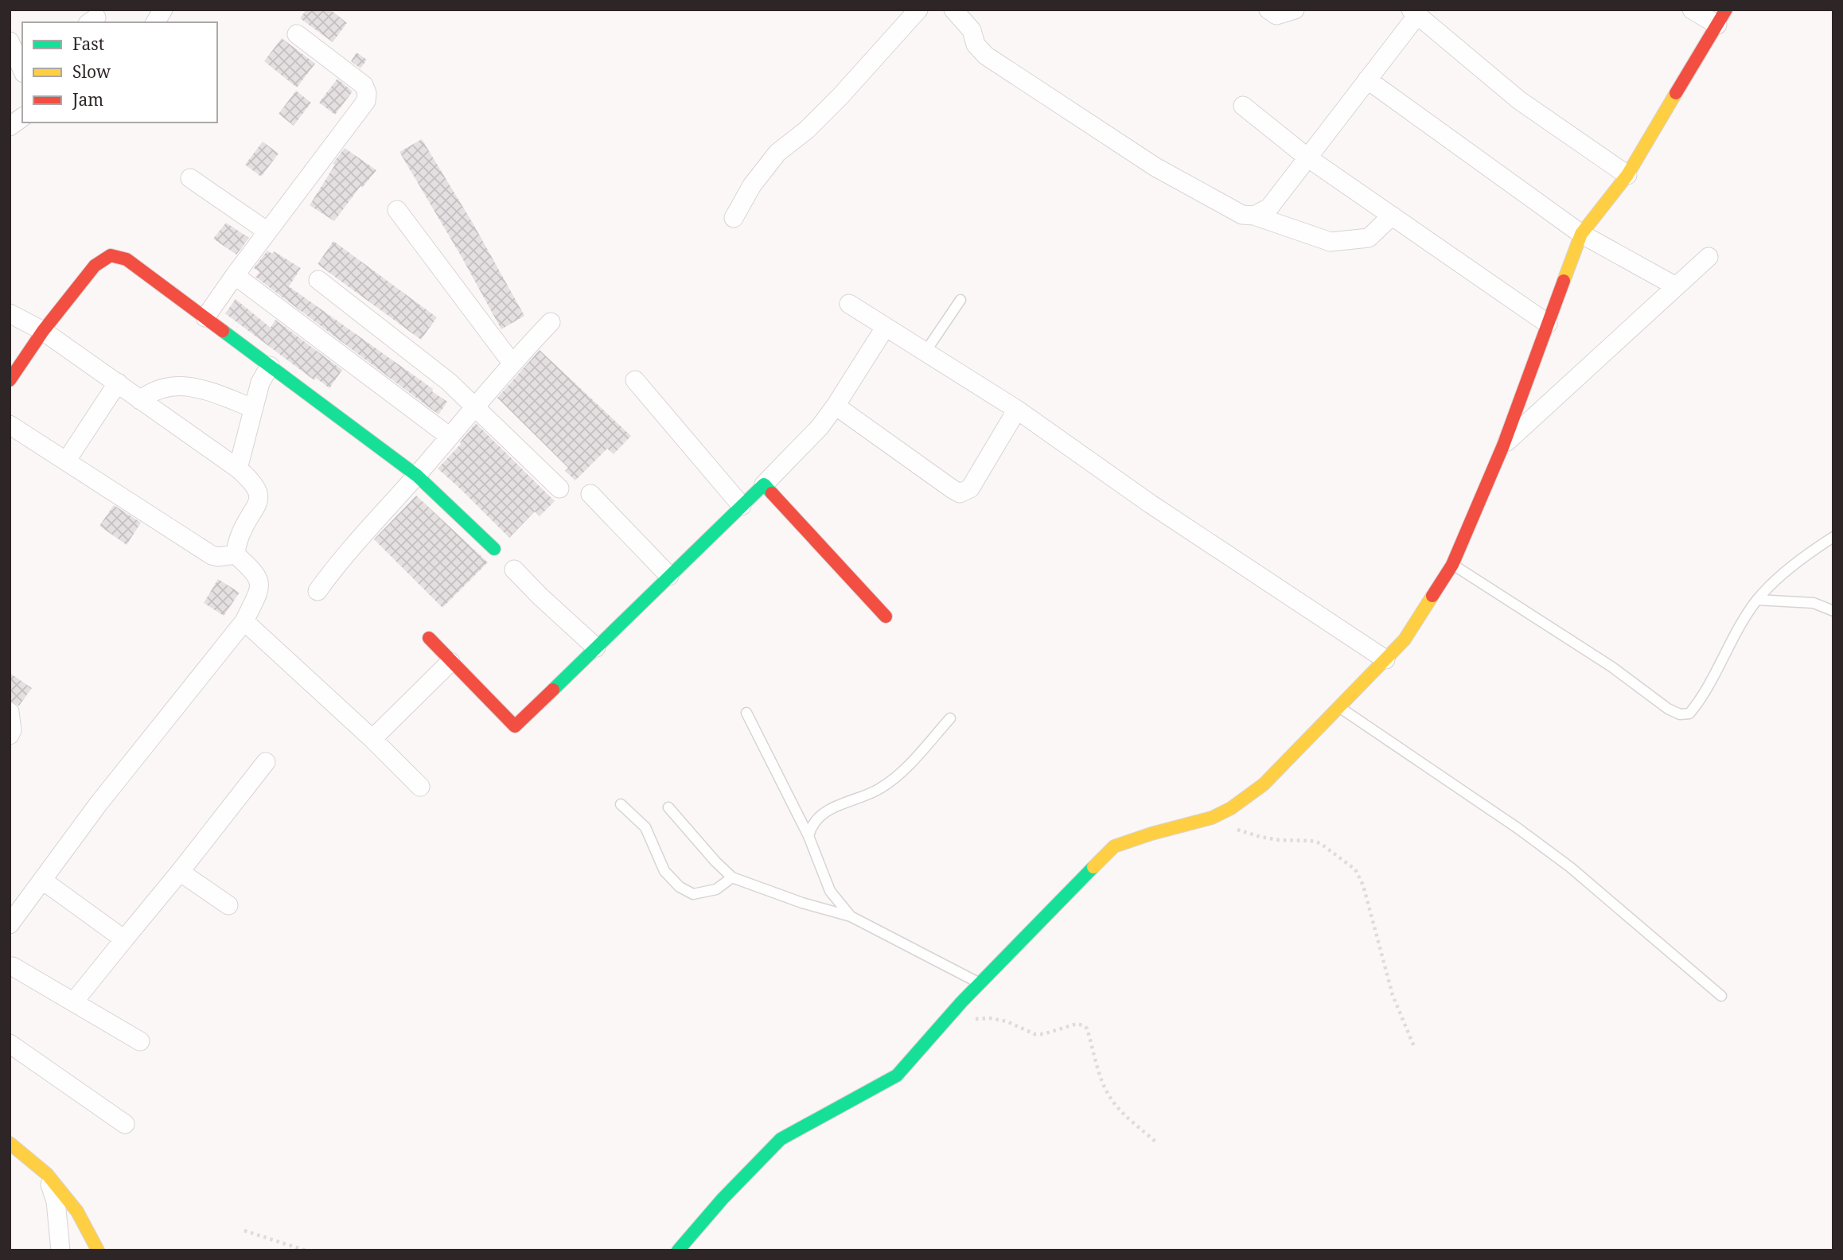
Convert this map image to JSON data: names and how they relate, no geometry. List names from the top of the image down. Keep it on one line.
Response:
{"legend":["Fast","Slow","Jam"]}
